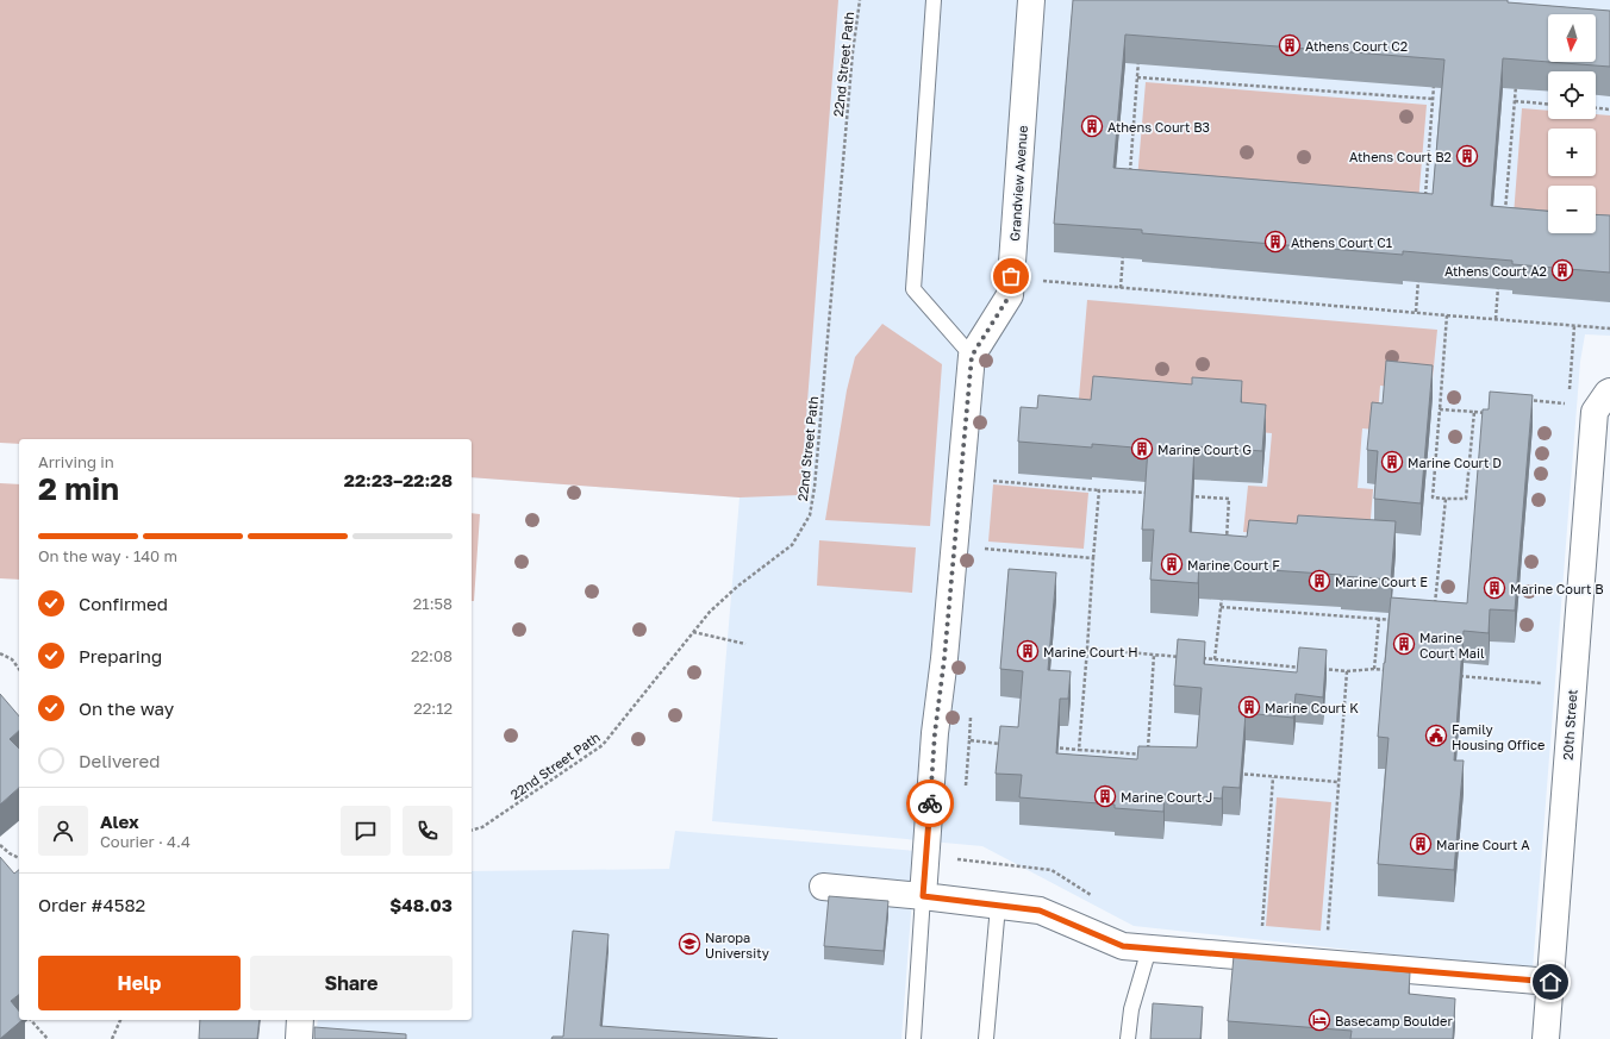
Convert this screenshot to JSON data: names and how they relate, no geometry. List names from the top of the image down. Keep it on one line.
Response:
{"streets":{"street":["Grandview Avenue","20th Street"],"path":["22nd Street Path"]},"places":{"building":["Athens Court C2","Athens Court B3","Athens Court B2","Athens Court C1","Athens Court A2","Marine Court G","Marine Court D","Marine Court F","Marine Court E","Marine Court B","Marine Court Mail","Marine Court H","Marine Court K","Marine Court J","Marine Court A"],"public building":["Family Housing Office"],"school or university":["Naropa University"],"hotel":["Basecamp Boulder"]},"north":"bottom","page":{"map_buttons":["+","−"],"heading":["2 min","Arriving in","22:23–22:28"],"panel":["Alex","Courier · 4.4","Order #4582","$48.03"],"bar":"On the way · 140 m","list":[["Confirmed","21:58"],["Preparing","22:08"],["On the way","22:12"],"Delivered"],"buttons":["Help","Share"]}}
